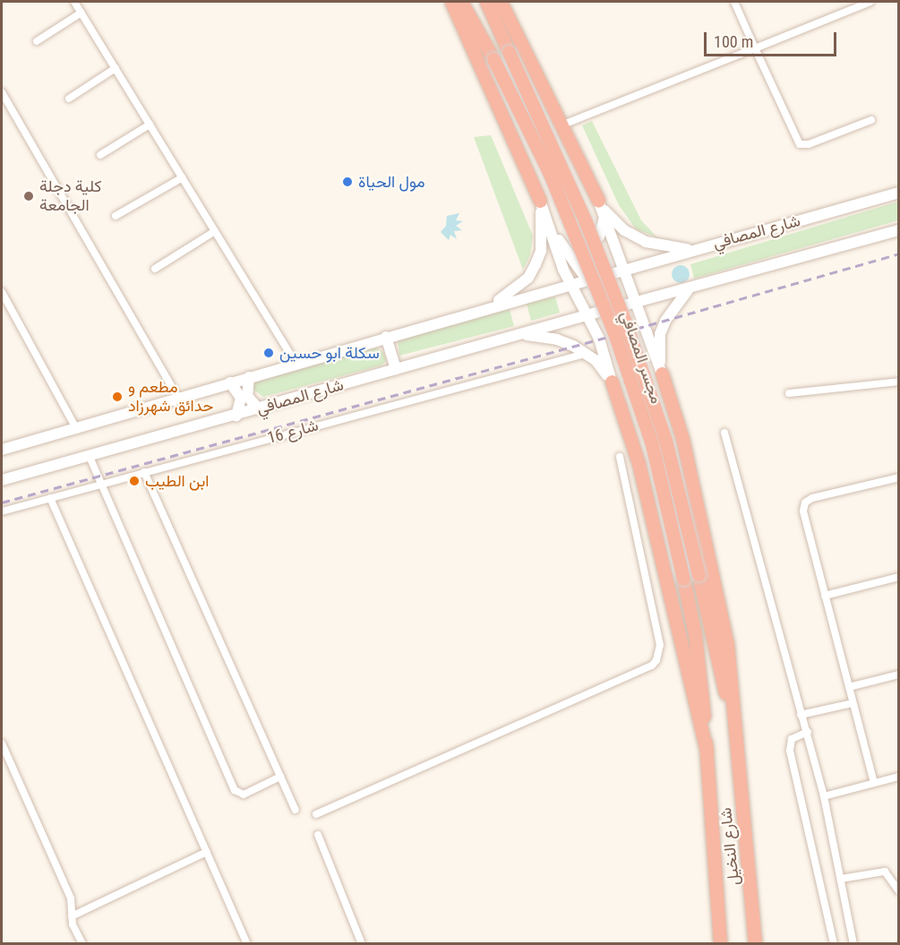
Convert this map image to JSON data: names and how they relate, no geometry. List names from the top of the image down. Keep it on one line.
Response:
{"streets":{"highway":["مجسر المصافي","شارع النخيل"],"main road":["شارع المصافي"],"street":["شارع 16"]},"crossings":[["مجسر المصافي","شارع النخيل"]],"places":["مول الحياة","كلية دجلة الجامعة","سكلة ابو حسين","مطعم و حدائق شهرزاد","ابن الطيب"],"scale_bar":"100 m"}
